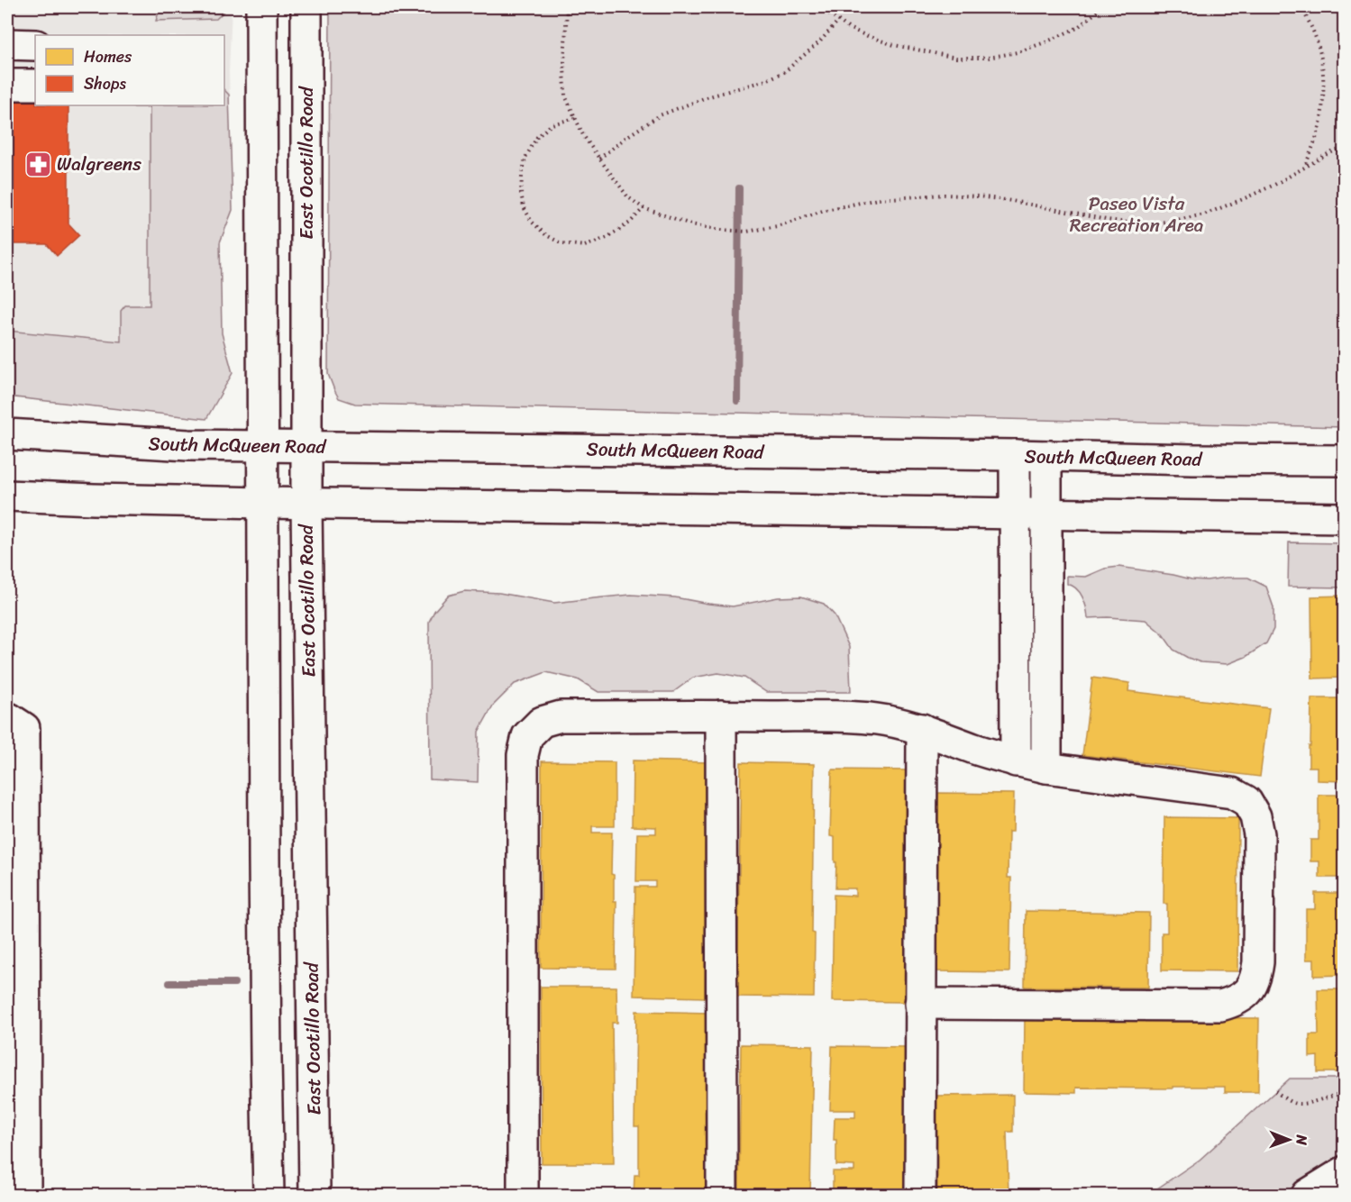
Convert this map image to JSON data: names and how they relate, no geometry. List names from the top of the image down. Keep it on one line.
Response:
{"streets":{"main road":["East Ocotillo Road","South McQueen Road"]},"crossings":[["East Ocotillo Road","South McQueen Road"]],"parks":["Paseo Vista Recreation Area"],"places":{"pharmacy":["Walgreens"]},"legend":["Homes","Shops"],"north":"right"}
